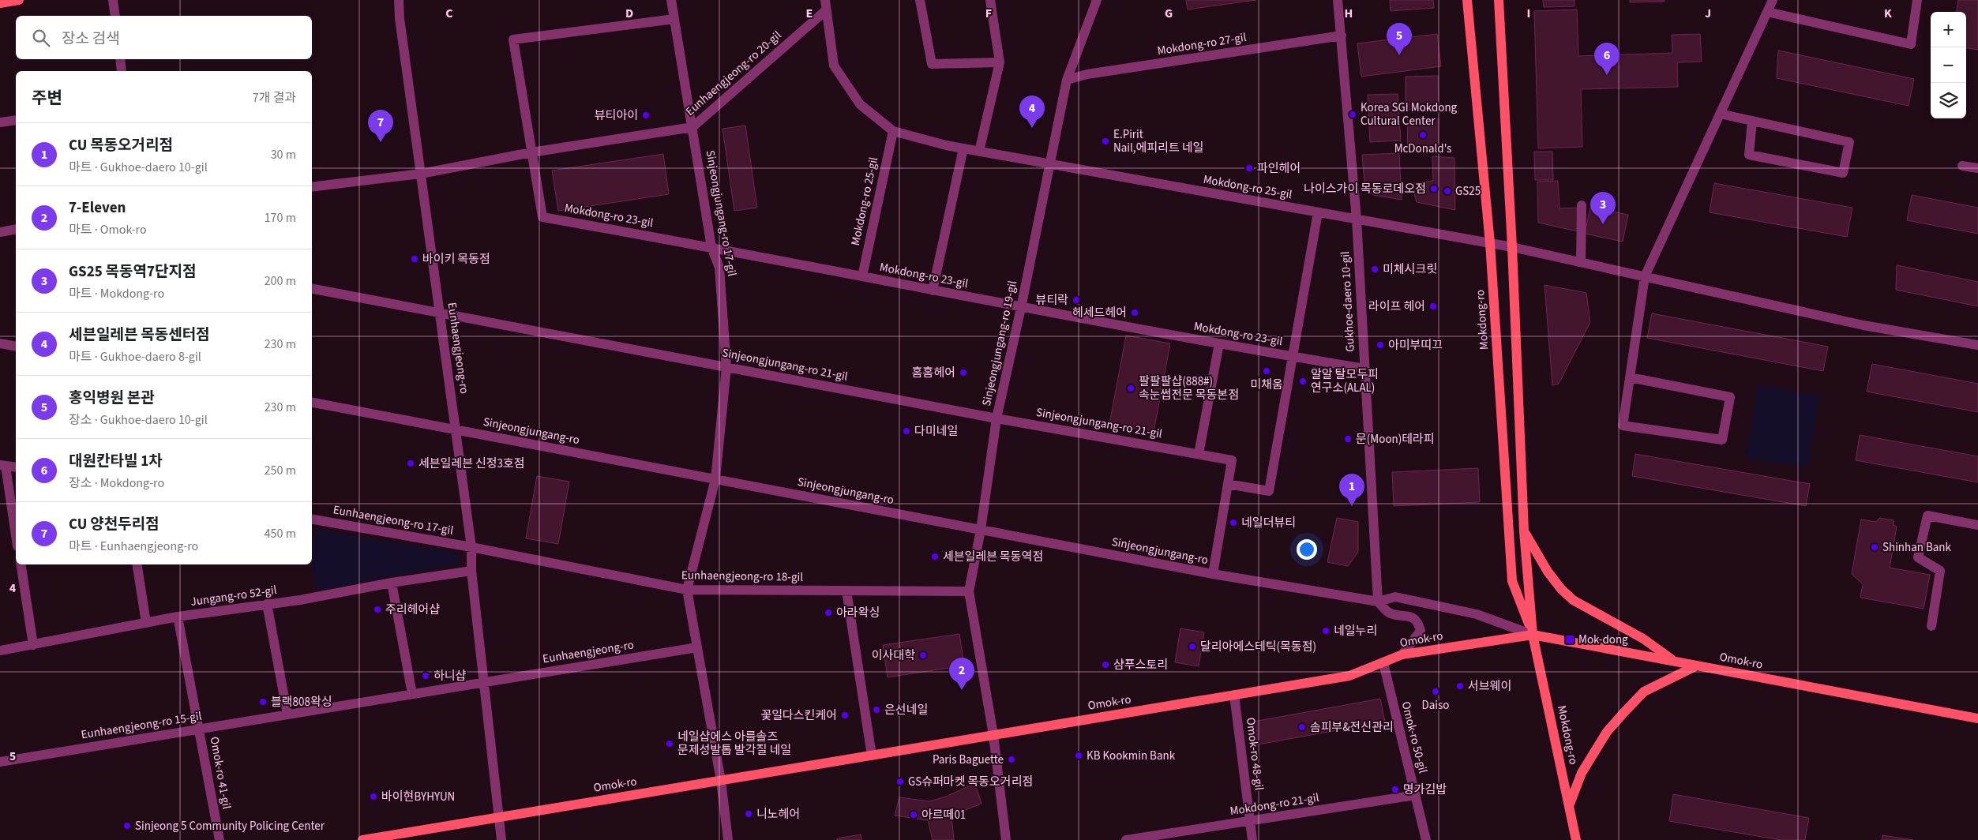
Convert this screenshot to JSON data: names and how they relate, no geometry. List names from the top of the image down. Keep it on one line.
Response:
{"streets":{"main road":["Mokdong-ro","Omok-ro"],"street":["Mokdong-ro 27-gil","Eunhaengjeong-ro 20-gil","Mokdong-ro 25-gil","Sinjeongjungang-ro 17-gil","Mokdong-ro 23-gil","Gukhoe-daero 10-gil","Sinjeongjungang-ro 19-gil","Eunhaengjeong-ro","Sinjeongjungang-ro 21-gil","Sinjeongjungang-ro","Eunhaengjeong-ro 17-gil","Eunhaengjeong-ro 18-gil","Jungang-ro 52-gil","Eunhaengjeong-ro 15-gil","Omok-ro 50-gil","Omok-ro 48-gil","Omok-ro 41-gil","Mokdong-ro 21-gil"]},"crossings":[["Mokdong-ro 27-gil","Gukhoe-daero 10-gil"],["Mokdong-ro 27-gil","Sinjeongjungang-ro 19-gil"],["Eunhaengjeong-ro 20-gil","Mokdong-ro 25-gil"],["Eunhaengjeong-ro 20-gil","Sinjeongjungang-ro 17-gil"],["Eunhaengjeong-ro 20-gil","Mokdong-ro 23-gil"],["Eunhaengjeong-ro 20-gil","Eunhaengjeong-ro"],["Mokdong-ro 25-gil","Mokdong-ro 23-gil"],["Mokdong-ro 25-gil","Gukhoe-daero 10-gil"],["Mokdong-ro 25-gil","Mokdong-ro"],["Mokdong-ro 25-gil","Sinjeongjungang-ro 19-gil"],["Sinjeongjungang-ro 17-gil","Mokdong-ro 23-gil"],["Sinjeongjungang-ro 17-gil","Sinjeongjungang-ro 21-gil"],["Sinjeongjungang-ro 17-gil","Sinjeongjungang-ro"],["Sinjeongjungang-ro 17-gil","Eunhaengjeong-ro 18-gil"],["Mokdong-ro 23-gil","Gukhoe-daero 10-gil"],["Mokdong-ro 23-gil","Sinjeongjungang-ro 19-gil"],["Gukhoe-daero 10-gil","Sinjeongjungang-ro"],["Mokdong-ro","Sinjeongjungang-ro"],["Mokdong-ro","Omok-ro"],["Sinjeongjungang-ro 19-gil","Sinjeongjungang-ro 21-gil"],["Sinjeongjungang-ro 19-gil","Sinjeongjungang-ro"],["Sinjeongjungang-ro 19-gil","Eunhaengjeong-ro 18-gil"],["Eunhaengjeong-ro","Sinjeongjungang-ro 21-gil"],["Eunhaengjeong-ro","Sinjeongjungang-ro"],["Eunhaengjeong-ro","Eunhaengjeong-ro 17-gil"],["Eunhaengjeong-ro","Eunhaengjeong-ro 18-gil"],["Eunhaengjeong-ro","Jungang-ro 52-gil"],["Eunhaengjeong-ro","Omok-ro"],["Eunhaengjeong-ro","Eunhaengjeong-ro 15-gil"],["Sinjeongjungang-ro 21-gil","Sinjeongjungang-ro"],["Sinjeongjungang-ro","Omok-ro"],["Eunhaengjeong-ro 17-gil","Eunhaengjeong-ro 18-gil"],["Jungang-ro 52-gil","Omok-ro 41-gil"],["Omok-ro","Omok-ro 50-gil"],["Omok-ro","Omok-ro 48-gil"],["Eunhaengjeong-ro 15-gil","Omok-ro 41-gil"],["Omok-ro 50-gil","Mokdong-ro 21-gil"],["Omok-ro 48-gil","Mokdong-ro 21-gil"]],"places":{"other":["Korea SGI Mokdong Cultural Center","뷰티아이","McDonald's","E.Pirit Nail,에피리트 네일","파인헤어","나이스가이 목동로데오점","GS25","바이키 목동점","미체시크릿","뷰티락","라이프 헤어","헤세드헤어","아미부띠끄","미채움","홈홈헤어","알알 탈모두피 연구소(ALAL)","팔팔팔샵(888#) 속눈썹전문 목동본점","다미네일","문(Moon)테라피","세븐일레븐 신정3호점","네일더뷰티","Shinhan Bank","세븐일레븐 목동역점","주리헤어샵","아라왁싱","네일누리","달리아에스테틱(목동점)","이사대학","샴푸스토리","하니샵","서브웨이","Daiso","블랙808왁싱","은선네일","꽃일다스킨케어","솜피부&전신관리","네일샵에스 아를솔즈 문제성발톱 발각질 네일","KB Kookmin Bank","Paris Baguette","GS슈퍼마켓 목동오거리점","명가김밥","바이현BYHYUN","니노헤어","아르떼01","Sinjeong 5 Community Policing Center"],"transit":["Mok-dong"]},"page":{"map_buttons":["+","−"],"search":"장소 검색","pins":["5","6","4","7","3","1","2"],"heading":["주변","7개 결과"],"list":[{"mark":"1","name":"CU 목동오거리점","note":"마트 · Gukhoe-daero 10-gil","value":"30 m"},{"mark":"2","name":"7-Eleven","note":"마트 · Omok-ro","value":"170 m"},{"mark":"3","name":"GS25 목동역7단지점","note":"마트 · Mokdong-ro","value":"200 m"},{"mark":"4","name":"세븐일레븐 목동센터점","note":"마트 · Gukhoe-daero 8-gil","value":"230 m"},{"mark":"5","name":"홍익병원 본관","note":"장소 · Gukhoe-daero 10-gil","value":"230 m"},{"mark":"6","name":"대원칸타빌 1차","note":"장소 · Mokdong-ro","value":"250 m"},{"mark":"7","name":"CU 양천두리점","note":"마트 · Eunhaengjeong-ro","value":"450 m"}]},"grid":{"columns":["C","D","E","F","G","H","I","J","K"],"rows":["4","5"]}}
